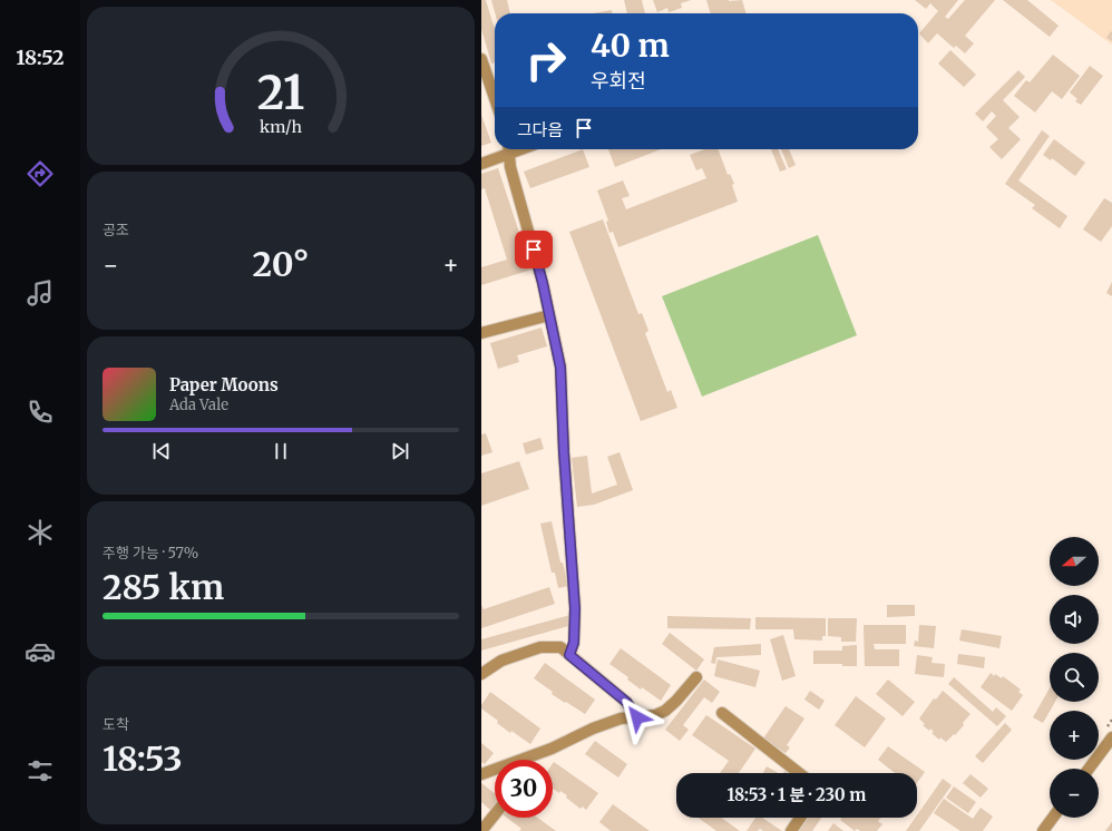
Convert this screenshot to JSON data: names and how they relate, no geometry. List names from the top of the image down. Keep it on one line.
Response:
{"north":"left","page":{"tabs":"18:52","turn":["40 m","우회전"],"then":"그다음","tile":["공조",["주행 가능 · 57%","285 km"],["도착","18:53"]],"heat":["−","20°","+"],"song":["Paper Moons","Ada Vale"],"map_buttons":["+","−"],"limit":"30","trip":"18:53 · 1 분 · 230 m","gauge":["21","km/h"]}}
